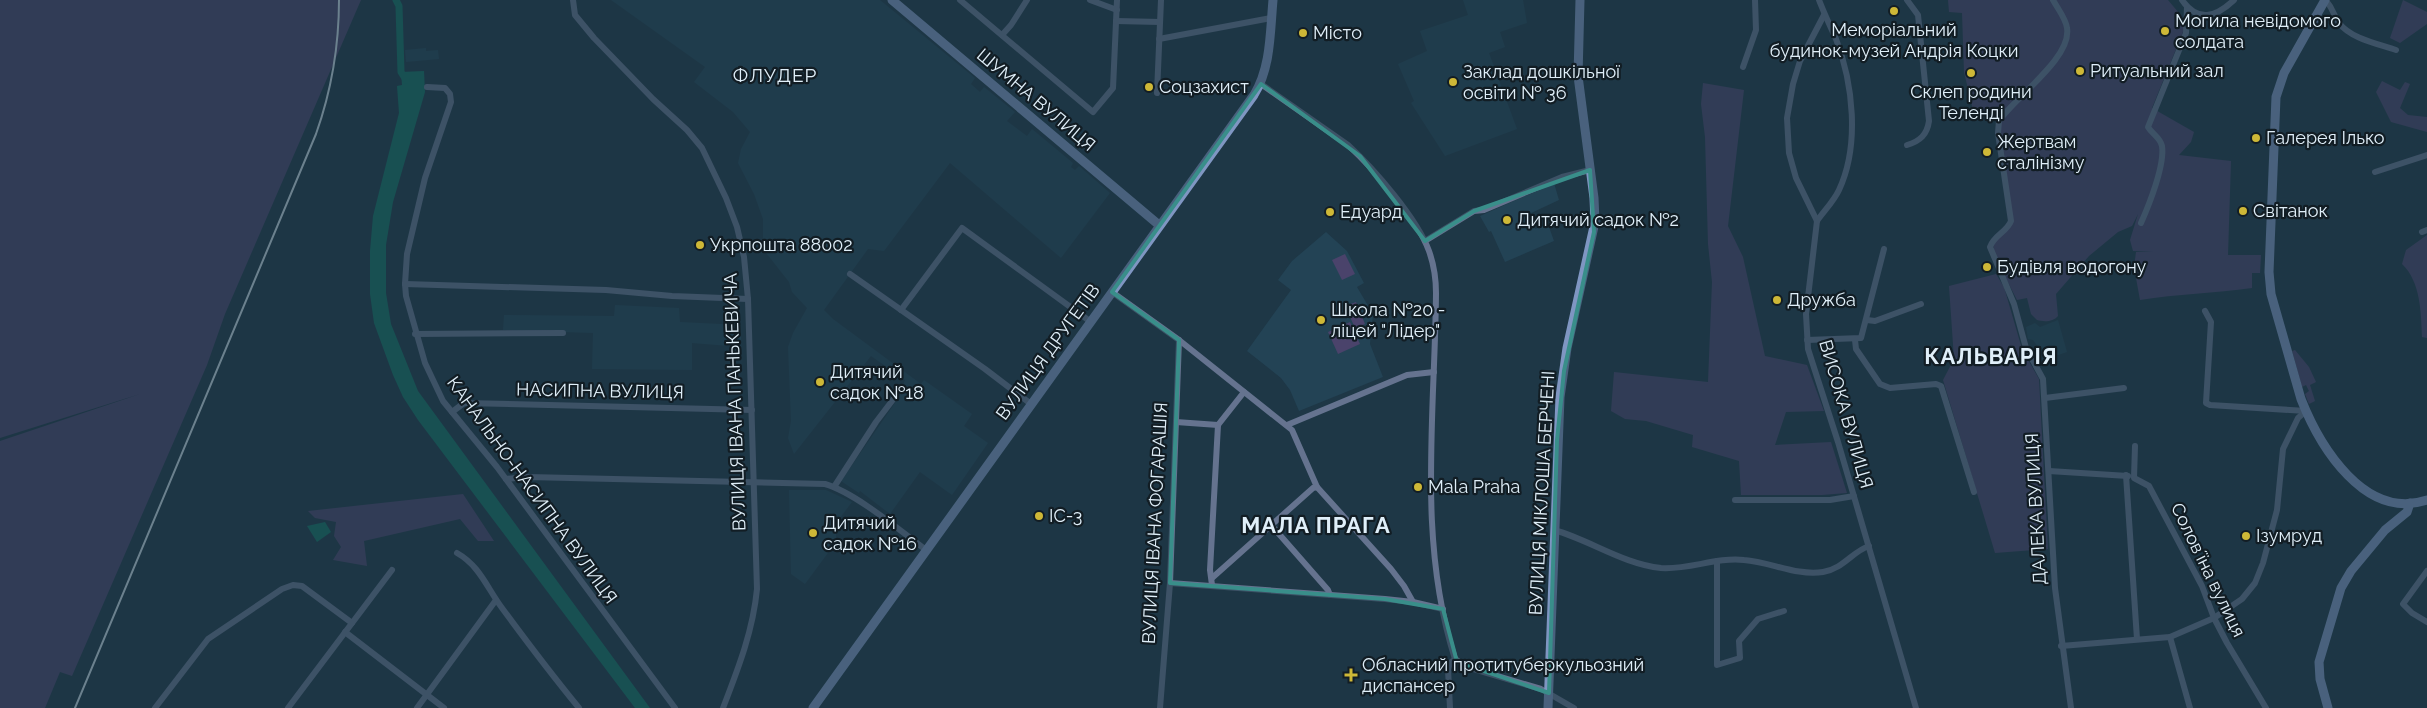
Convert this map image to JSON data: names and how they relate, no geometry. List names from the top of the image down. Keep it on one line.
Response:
{"streets":{"street":["ШУМНА ВУЛИЦЯ","ВУЛИЦЯ ДРУГЕТІВ","НАСИПНА ВУЛИЦЯ","ВУЛИЦЯ ІВАНА ПАНЬКЕВИЧА","ВИСОКА ВУЛИЦЯ","КАНАЛЬНО-НАСИПНА ВУЛИЦЯ","ВУЛИЦЯ МІКЛОША БЕРЧЕНІ","ДАЛЕКА ВУЛИЦЯ","ВУЛИЦЯ ІВАНА ФОГАРАШІЯ","Соловʼїна вулиця"]},"crossings":[["ШУМНА ВУЛИЦЯ","ВУЛИЦЯ ДРУГЕТІВ"],["НАСИПНА ВУЛИЦЯ","ВУЛИЦЯ ІВАНА ПАНЬКЕВИЧА"],["НАСИПНА ВУЛИЦЯ","КАНАЛЬНО-НАСИПНА ВУЛИЦЯ"],["ДАЛЕКА ВУЛИЦЯ","Соловʼїна вулиця"]],"districts":["ФЛУДЕР","КАЛЬВАРІЯ","МАЛА ПРАГА"],"places":{"other":["Меморіальний будинок-музей Андрія Коцки","Могила невідомого солдата","Місто","Ритуальний зал","Склеп родини Теленді","Заклад дошкільної освіти № 36","Соцзахист","Галерея Ілько","Жертвам сталінізму","Світанок","Едуард","Дитячий садок №2","Укрпошта 88002","Будівля водогону","Дружба","Школа №20 - ліцей \"Лідер\"","Дитячий садок №18","Mala Praha","ІС-3","Дитячий садок №16","Ізумруд"],"health":["Обласний протитуберкульозний диспансер"]}}
